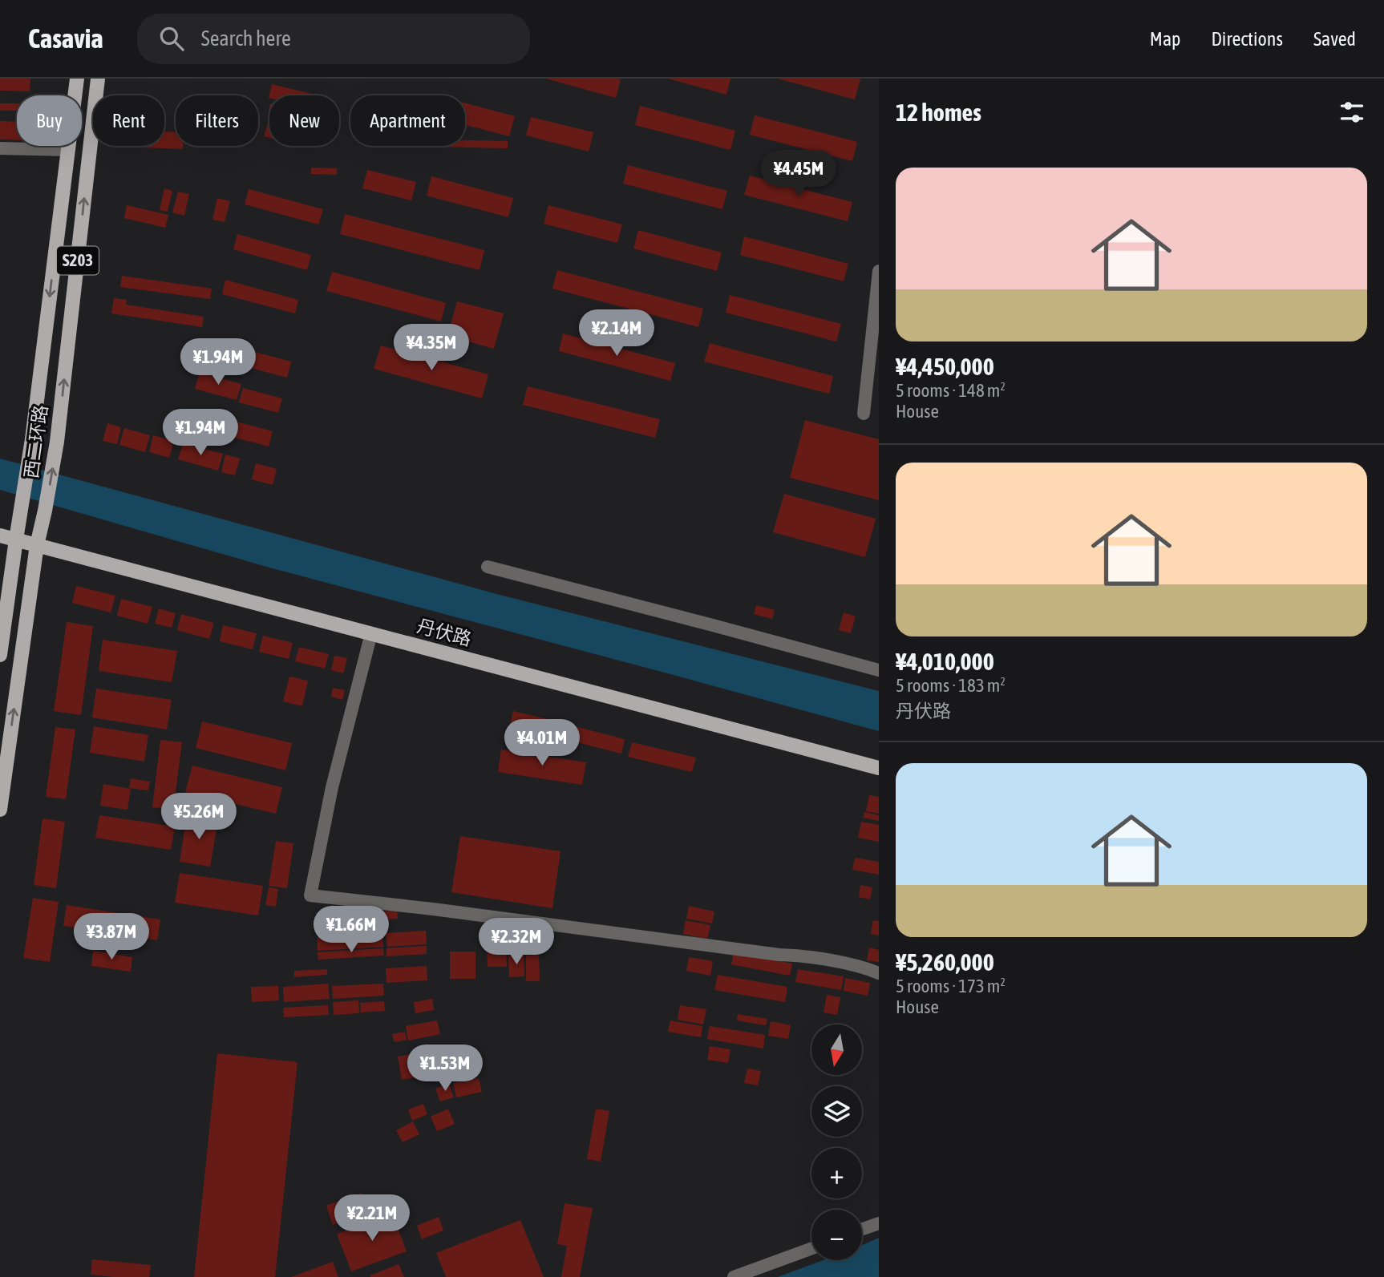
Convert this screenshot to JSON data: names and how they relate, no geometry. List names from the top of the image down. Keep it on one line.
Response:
{"streets":{"main road":["S203","西二环路","丹伏路"]},"crossings":[["西二环路","丹伏路"]],"north":"bottom","page":{"header":"Casavia","search":"Search here","nav":["Map","Directions","Saved"],"heading":"12 homes","chip":["Buy","Rent","Filters","New","Apartment"],"list":[{"name":"¥4,450,000","note":"5 rooms · 148 m² · House"},{"name":"¥4,010,000","note":"5 rooms · 183 m² · 丹伏路"},{"name":"¥5,260,000","note":"5 rooms · 173 m² · House"}],"price":["¥4.45M","¥2.14M","¥4.35M","¥1.94M","¥1.94M","¥4.01M","¥5.26M","¥1.66M","¥3.87M","¥2.32M","¥1.53M","¥2.21M"],"map_buttons":["+","−"]}}
